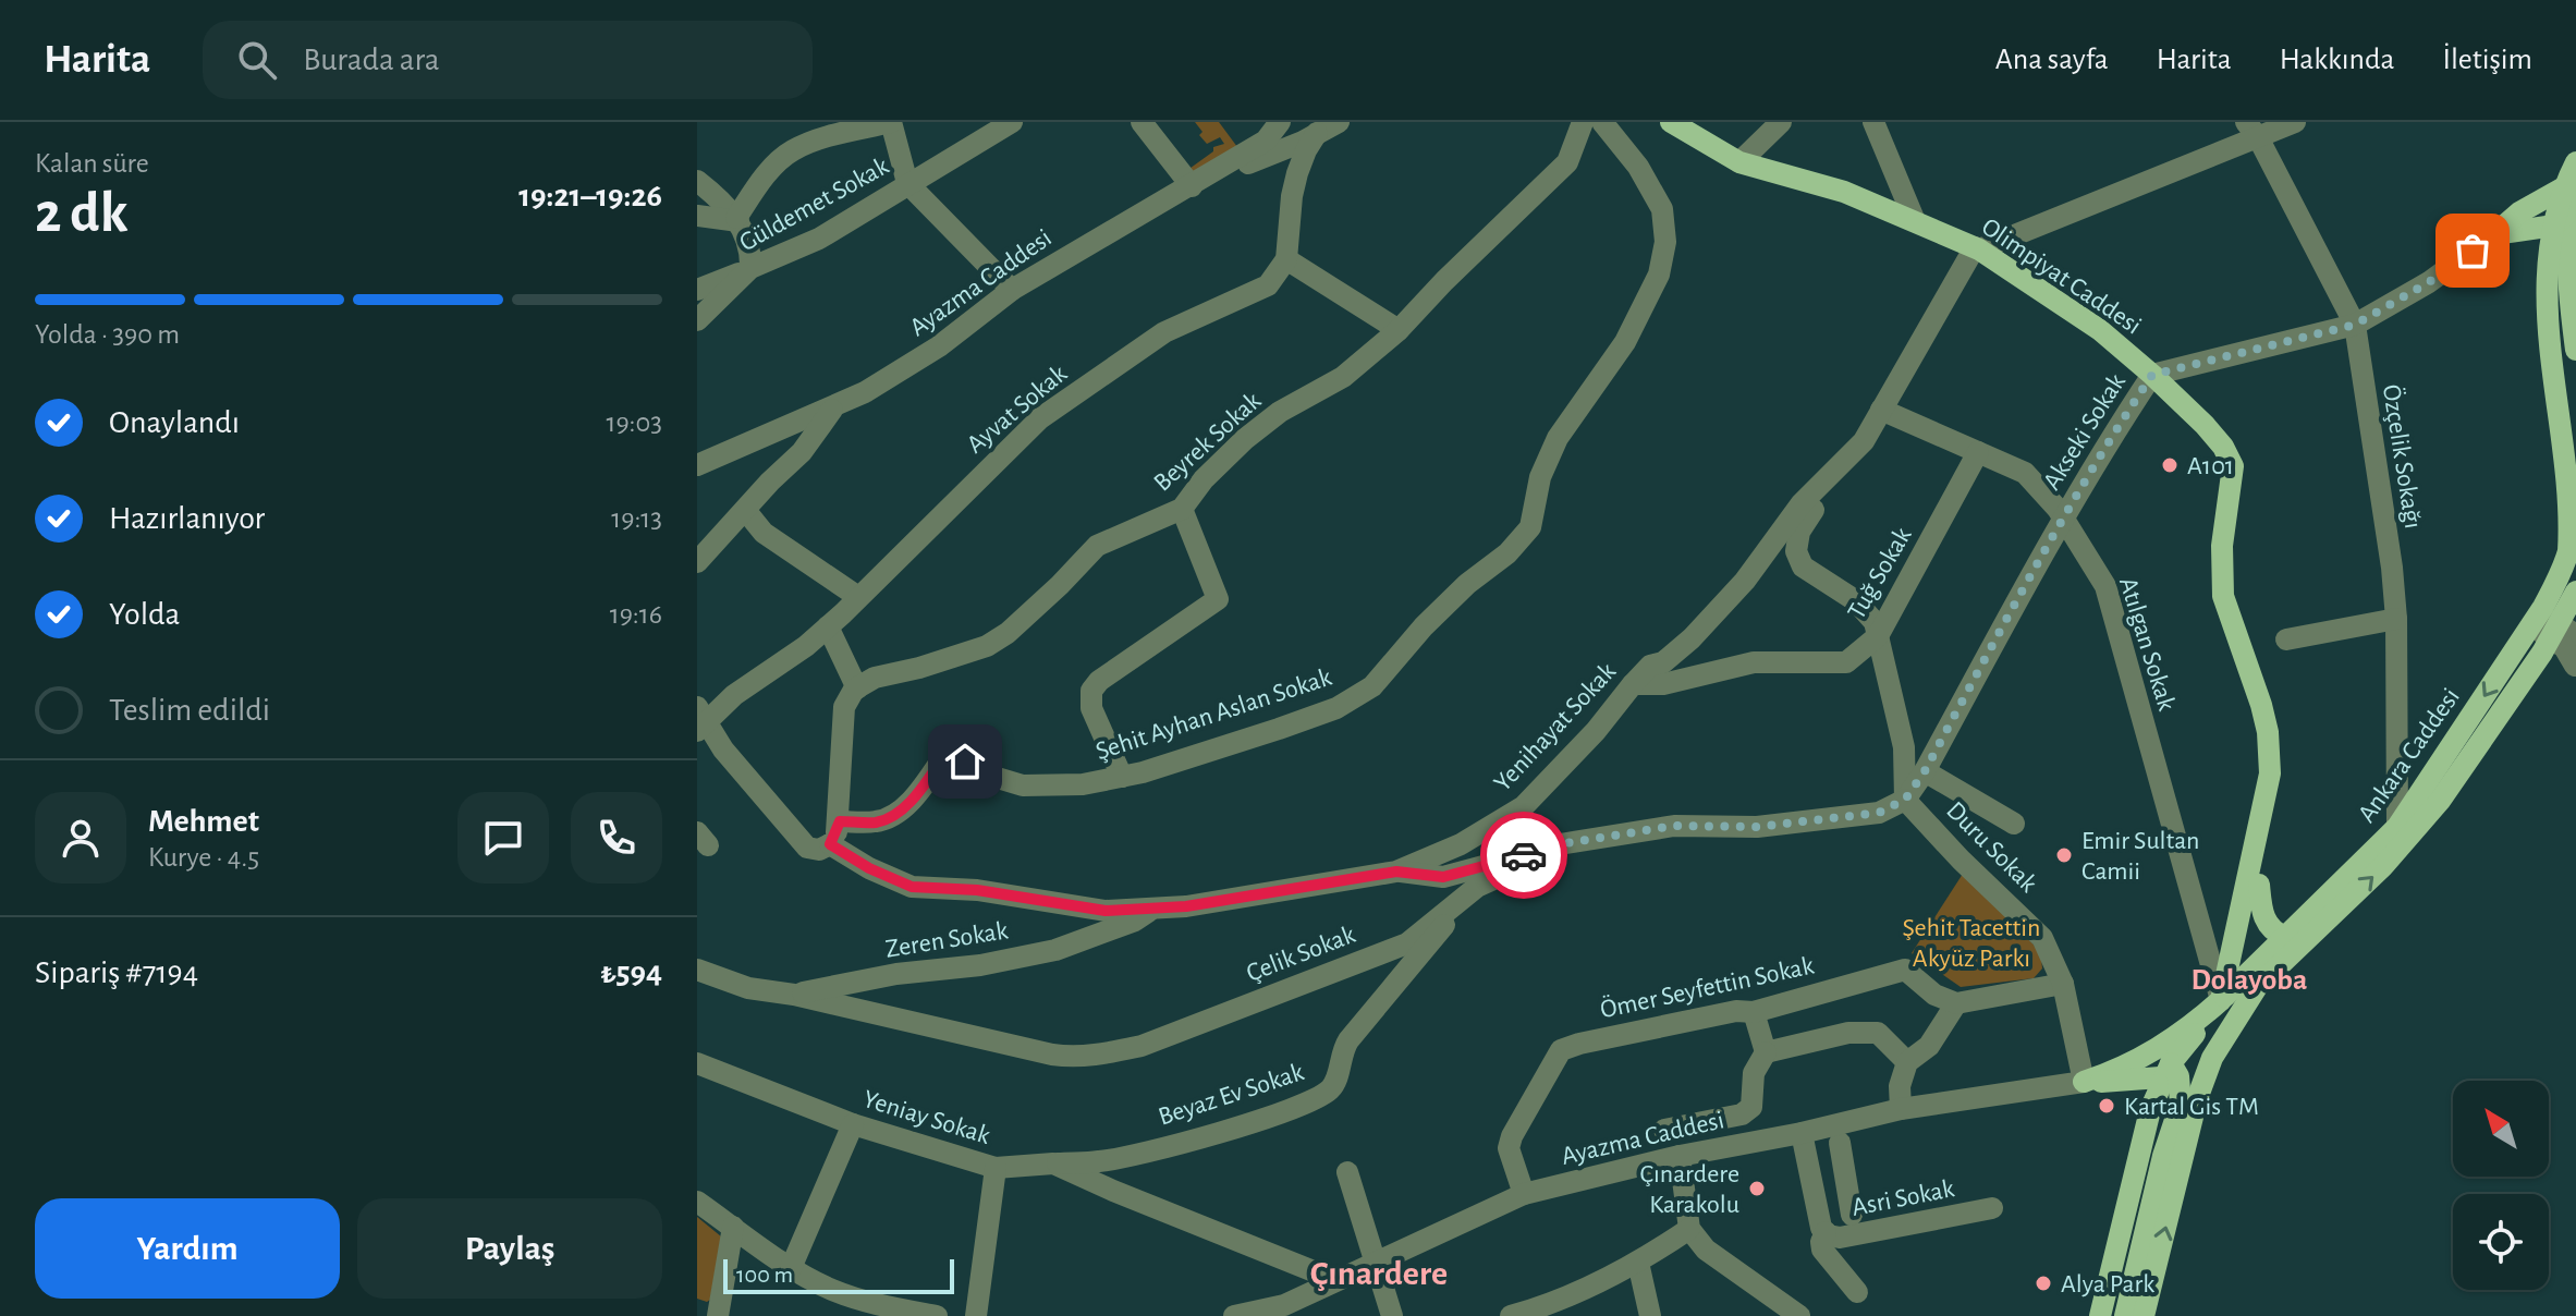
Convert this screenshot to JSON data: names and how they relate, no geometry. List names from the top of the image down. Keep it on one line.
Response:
{"streets":{"main road":["Olimpiyat Caddesi","Ankara Caddesi"],"street":["Güldemet Sokak","Ayazma Caddesi","Ayvat Sokak","Akseki Sokak","Beyrek Sokak","Özçelik Sokağı","Tuğ Sokak","Atılgan Sokak","Şehit Ayhan Aslan Sokak","Yenihayat Sokak","Duru Sokak","Zeren Sokak","Çelik Sokak","Ömer Seyfettin Sokak","Beyaz Ev Sokak","Yeniay Sokak","Asri Sokak"]},"crossings":[["Olimpiyat Caddesi","Akseki Sokak"],["Olimpiyat Caddesi","Yenihayat Sokak"],["Ayazma Caddesi","Duru Sokak"],["Ayazma Caddesi","Ömer Seyfettin Sokak"],["Ayazma Caddesi","Yeniay Sokak"],["Ayazma Caddesi","Asri Sokak"],["Ayvat Sokak","Yenihayat Sokak"],["Akseki Sokak","Özçelik Sokağı"],["Akseki Sokak","Atılgan Sokak"],["Akseki Sokak","Duru Sokak"],["Akseki Sokak","Çelik Sokak"],["Özçelik Sokağı","Ankara Caddesi"],["Tuğ Sokak","Atılgan Sokak"],["Tuğ Sokak","Yenihayat Sokak"],["Atılgan Sokak","Yenihayat Sokak"],["Atılgan Sokak","Ankara Caddesi"],["Yenihayat Sokak","Zeren Sokak"],["Duru Sokak","Çelik Sokak"],["Zeren Sokak","Çelik Sokak"],["Çelik Sokak","Beyaz Ev Sokak"],["Beyaz Ev Sokak","Yeniay Sokak"]],"districts":["Dolayoba","Çınardere"],"parks":["Şehit Tacettin Akyüz Parkı"],"places":["A101","Emir Sultan Camii","Kartal Gis TM","Çınardere Karakolu","Alya Park"],"scale_bar":"100 m","north":"top left","page":{"header":"Harita","search":"Burada ara","nav":["Ana sayfa","Harita","Hakkında","İletişim"],"heading":["2 dk","Kalan süre","19:21–19:26"],"panel":["Mehmet","Kurye · 4.5","Sipariş #7194","₺594"],"bar":"Yolda · 390 m","list":[["Onaylandı","19:03"],["Hazırlanıyor","19:13"],["Yolda","19:16"],"Teslim edildi"],"buttons":["Yardım","Paylaş"],"scale":"100 m"}}
